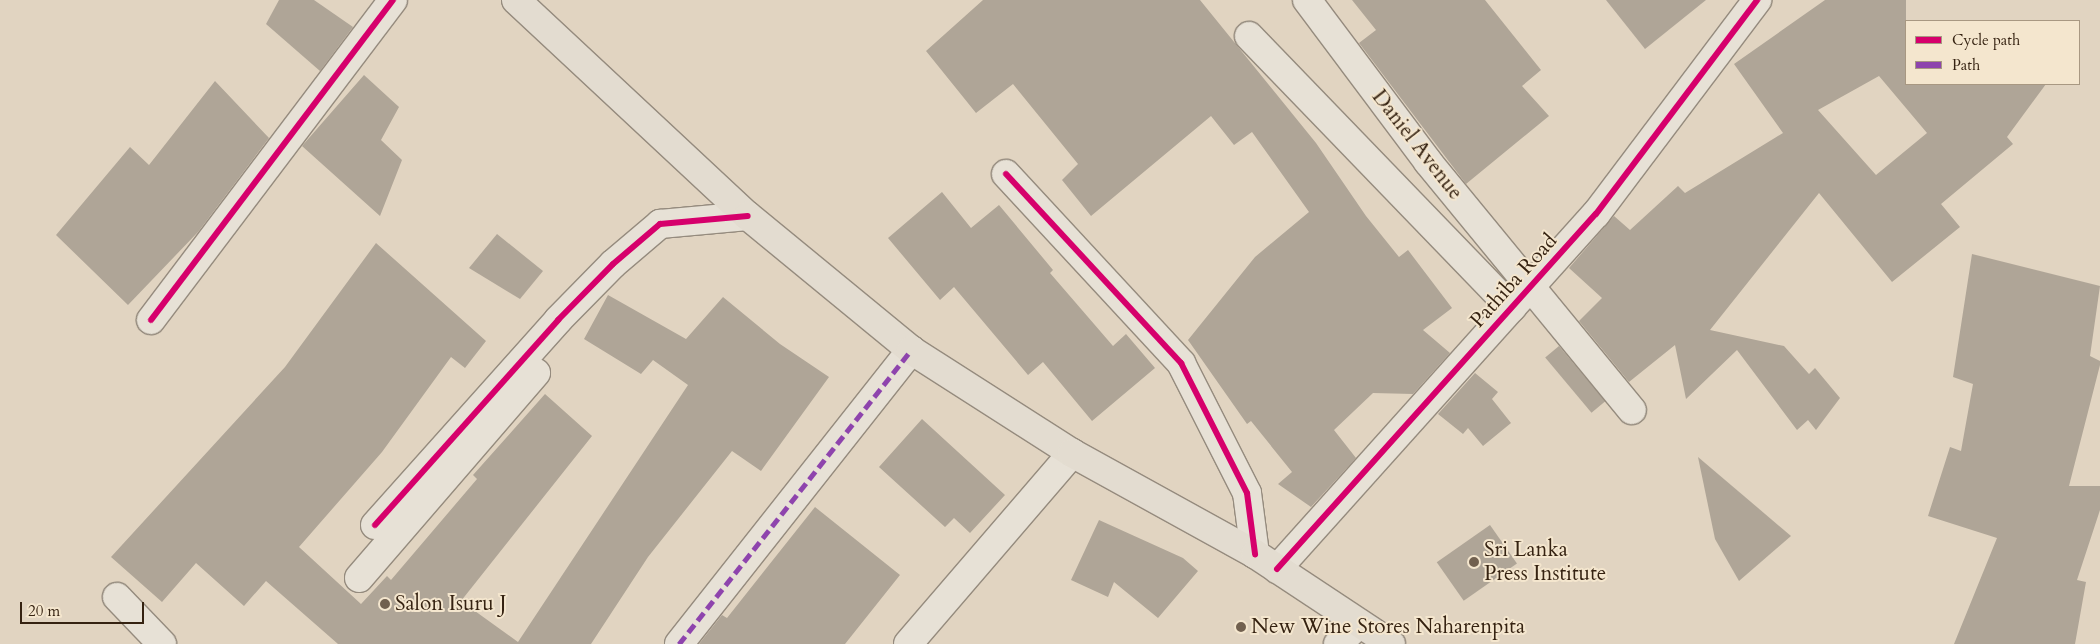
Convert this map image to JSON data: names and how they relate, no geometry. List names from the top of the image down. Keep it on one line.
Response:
{"streets":{"street":["Daniel Avenue","Pathiba Road"]},"crossings":[["Daniel Avenue","Pathiba Road"]],"places":["Sri Lanka Press Institute","Salon Isuru J","New Wine Stores Naharenpita"],"legend":["Cycle path","Path"],"scale_bar":"20 m"}
